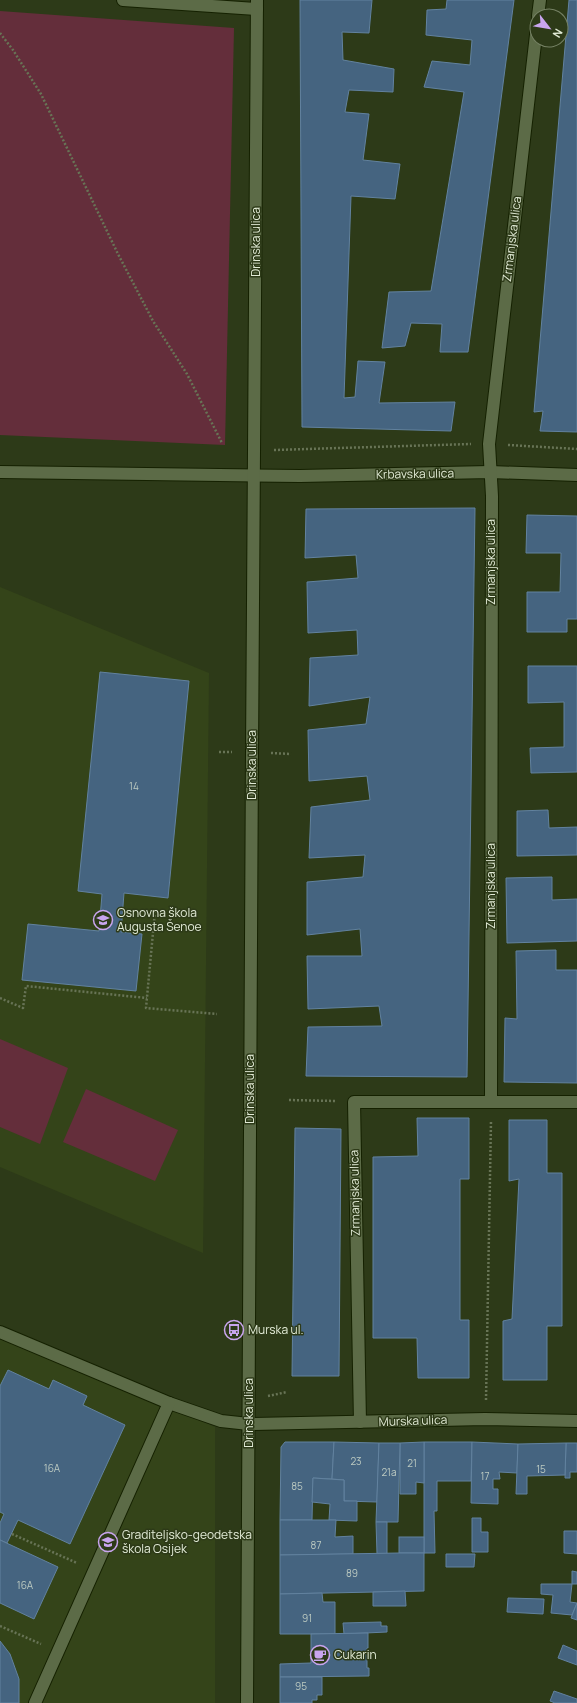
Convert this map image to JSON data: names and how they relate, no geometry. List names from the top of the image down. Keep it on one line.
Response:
{"streets":{"street":["Zrmanjska ulica","Drinska ulica","Krbavska ulica","Murska ulica"]},"crossings":[["Zrmanjska ulica","Krbavska ulica"],["Zrmanjska ulica","Murska ulica"],["Drinska ulica","Krbavska ulica"],["Drinska ulica","Murska ulica"]],"places":{"school or university":["Osnovna škola Augusta Šenoe","Graditeljsko-geodetska škola Osijek"],"bus stop":["Murska ul."],"cafe":["Cukarin"]},"house_numbers":["14","23","21","16A","15","21a","17","85","87","89","16A","91","95"],"north":"bottom right"}
